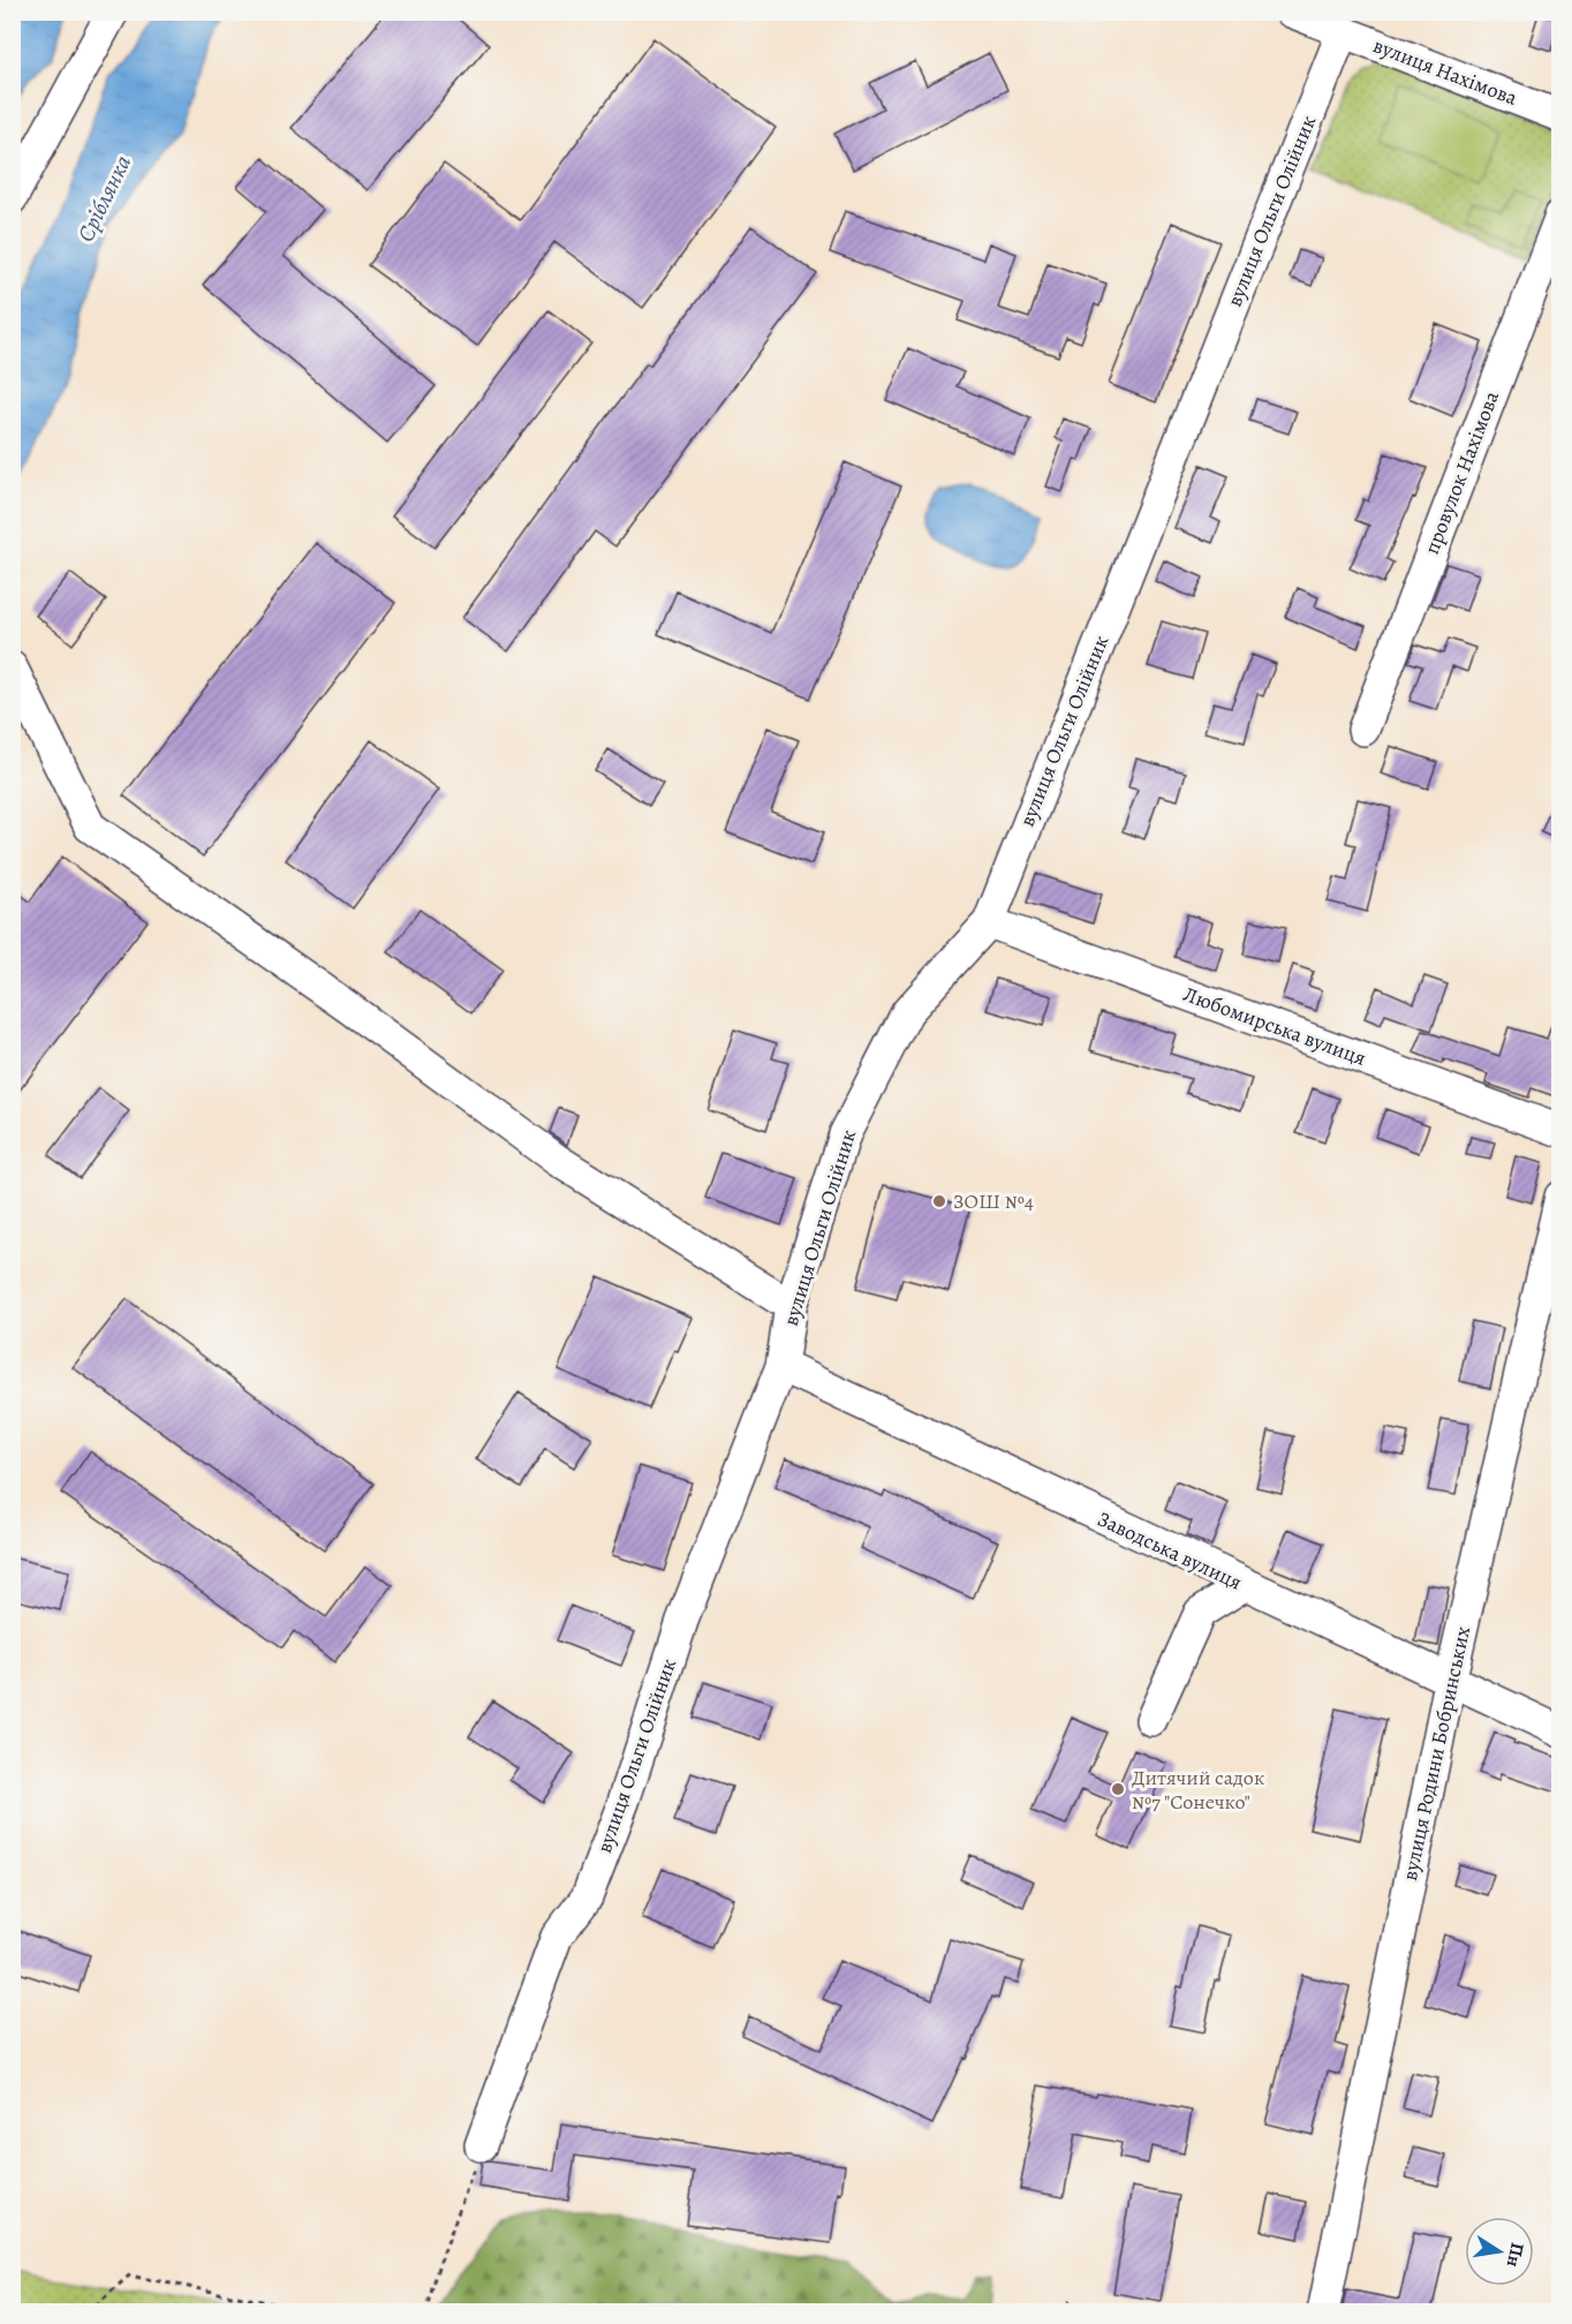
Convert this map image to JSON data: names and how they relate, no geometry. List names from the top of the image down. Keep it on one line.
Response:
{"streets":{"street":["вулиця Нахімова","вулиця Ольги Олійник","провулок Нахімова","Любомирська вулиця","Заводська вулиця","вулиця Родини Бобринських"]},"crossings":[["вулиця Нахімова","вулиця Ольги Олійник"],["вулиця Ольги Олійник","Любомирська вулиця"],["вулиця Ольги Олійник","Заводська вулиця"],["Заводська вулиця","вулиця Родини Бобринських"]],"water":["Сріблянка"],"places":["ЗОШ №4","Дитячий садок №7 \"Сонечко\""],"north":"right"}
